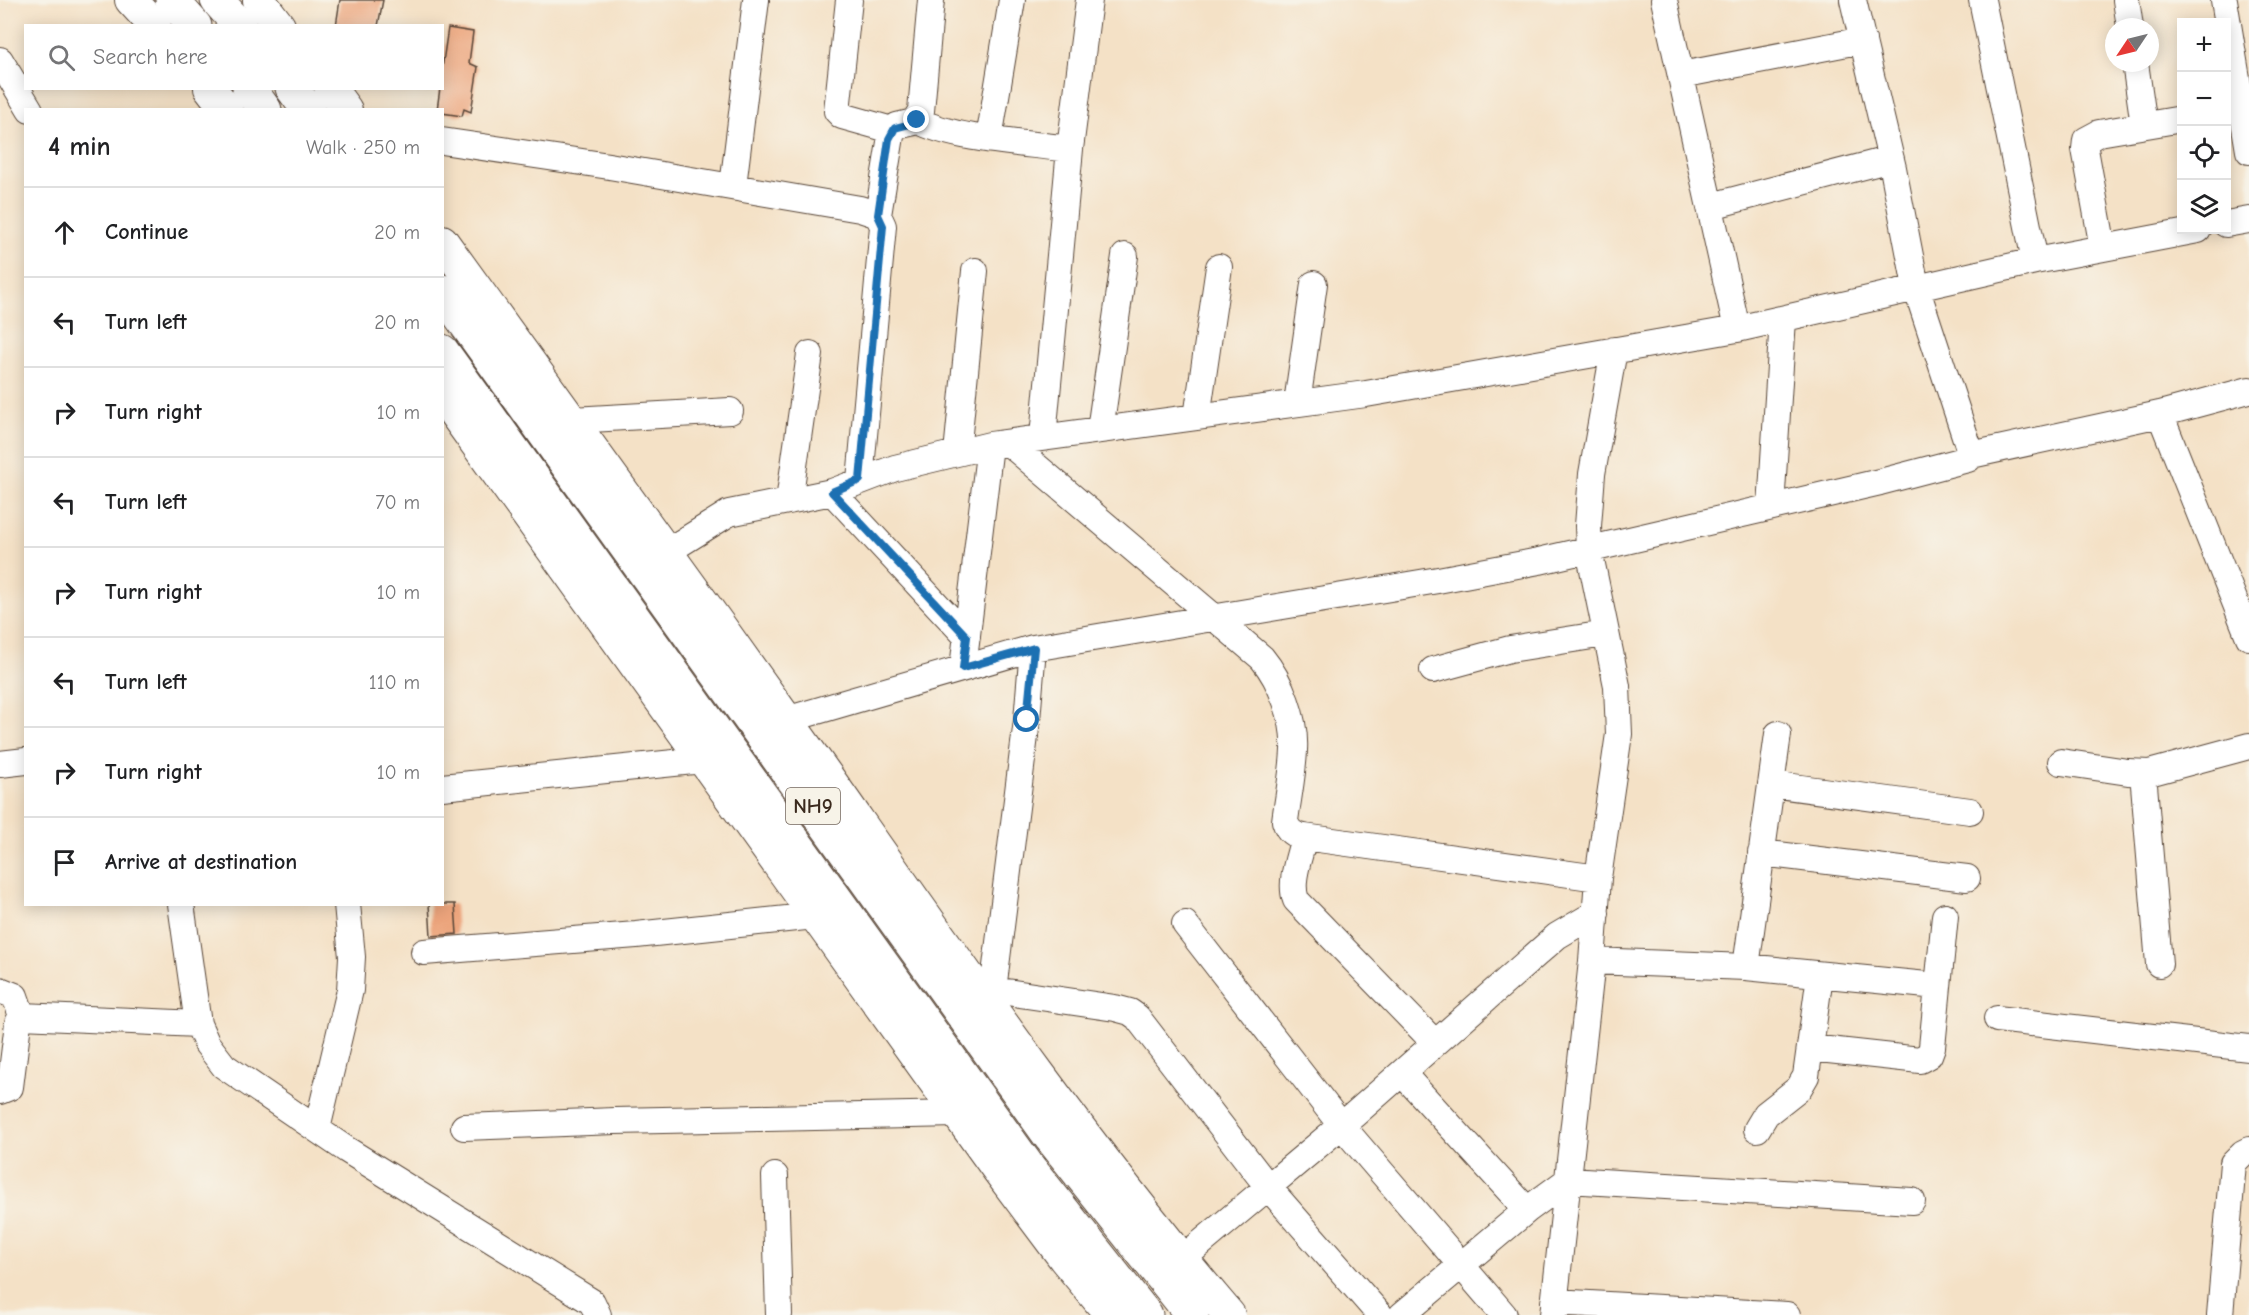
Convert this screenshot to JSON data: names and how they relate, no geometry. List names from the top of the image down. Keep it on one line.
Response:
{"streets":{"highway":["NH9"]},"north":"bottom left","page":{"map_buttons":["+","−"],"search":"Search here","heading":["4 min","Walk · 250 m"],"list":[["Continue","20 m"],["Turn left","20 m"],["Turn right","10 m"],["Turn left","70 m"],["Turn right","10 m"],["Turn left","110 m"],["Turn right","10 m"],"Arrive at destination"]}}
